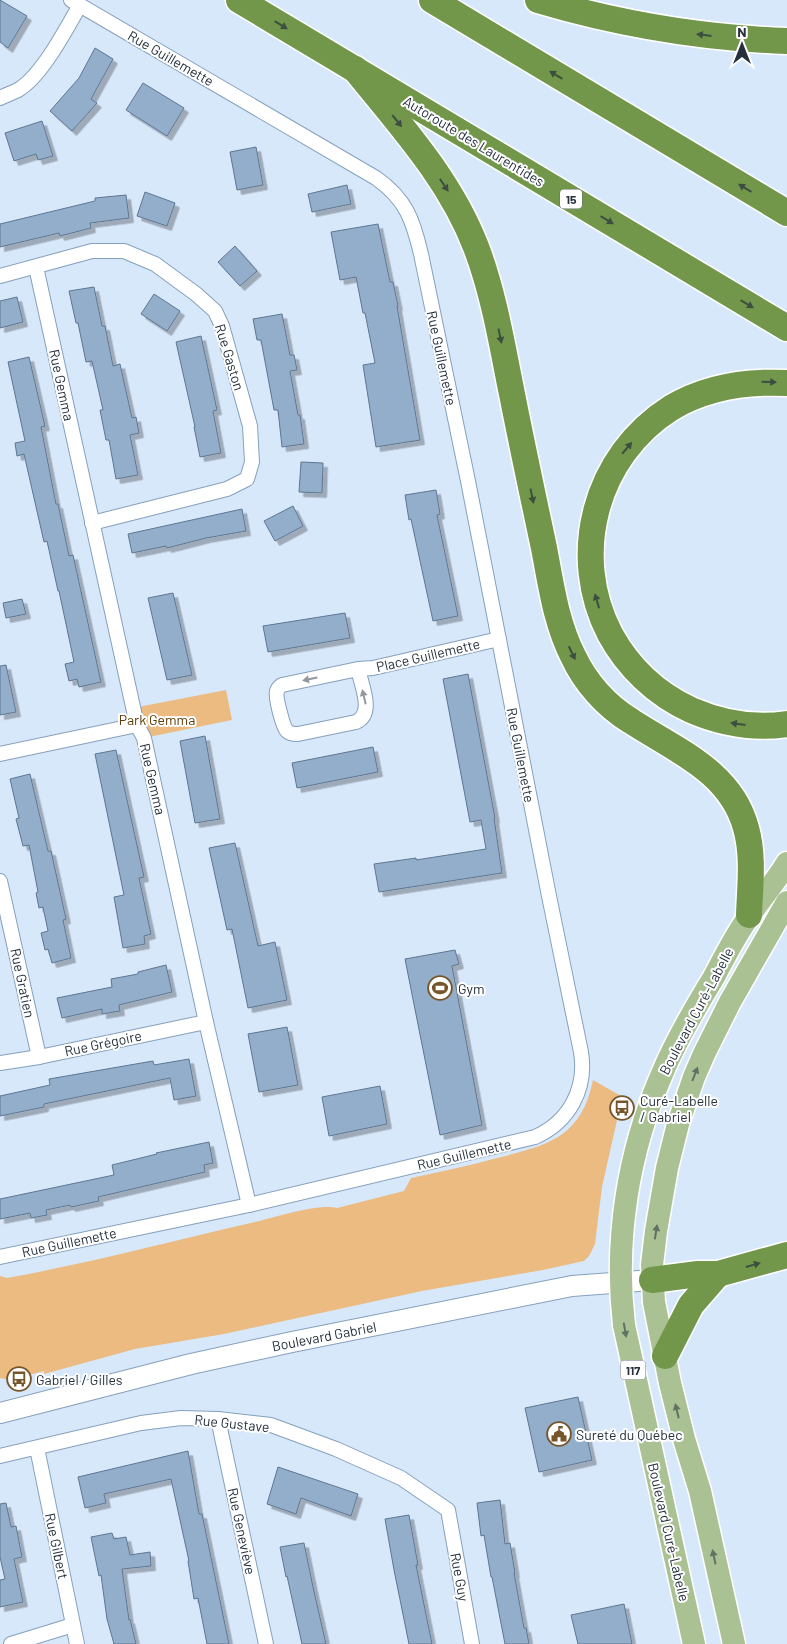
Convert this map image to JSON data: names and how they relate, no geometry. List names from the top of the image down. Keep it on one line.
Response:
{"streets":{"highway":["Autoroute des Laurentides","15"],"main road":["Boulevard Curé-Labelle","117"],"street":["Rue Guillemette","Rue Gaston","Rue Gemma","Place Guillemette","Rue Gratien","Rue Grégoire","Boulevard Gabriel","Rue Gustave","Rue Geneviève","Rue Gilbert","Rue Guy"]},"crossings":[["Rue Guillemette","Rue Gemma"],["Rue Guillemette","Place Guillemette"],["Rue Gaston","Rue Gemma"],["Rue Gemma","Rue Grégoire"],["Rue Gratien","Rue Grégoire"],["Boulevard Curé-Labelle","Boulevard Gabriel"],["Rue Gustave","Rue Geneviève"],["Rue Gustave","Rue Gilbert"],["Rue Gustave","Rue Guy"]],"parks":["Park Gemma"],"places":{"sports":["Gym"],"bus stop":["Curé-Labelle / Gabriel","Gabriel / Gilles"],"public building":["Sureté du Québec"]},"north":"top"}
